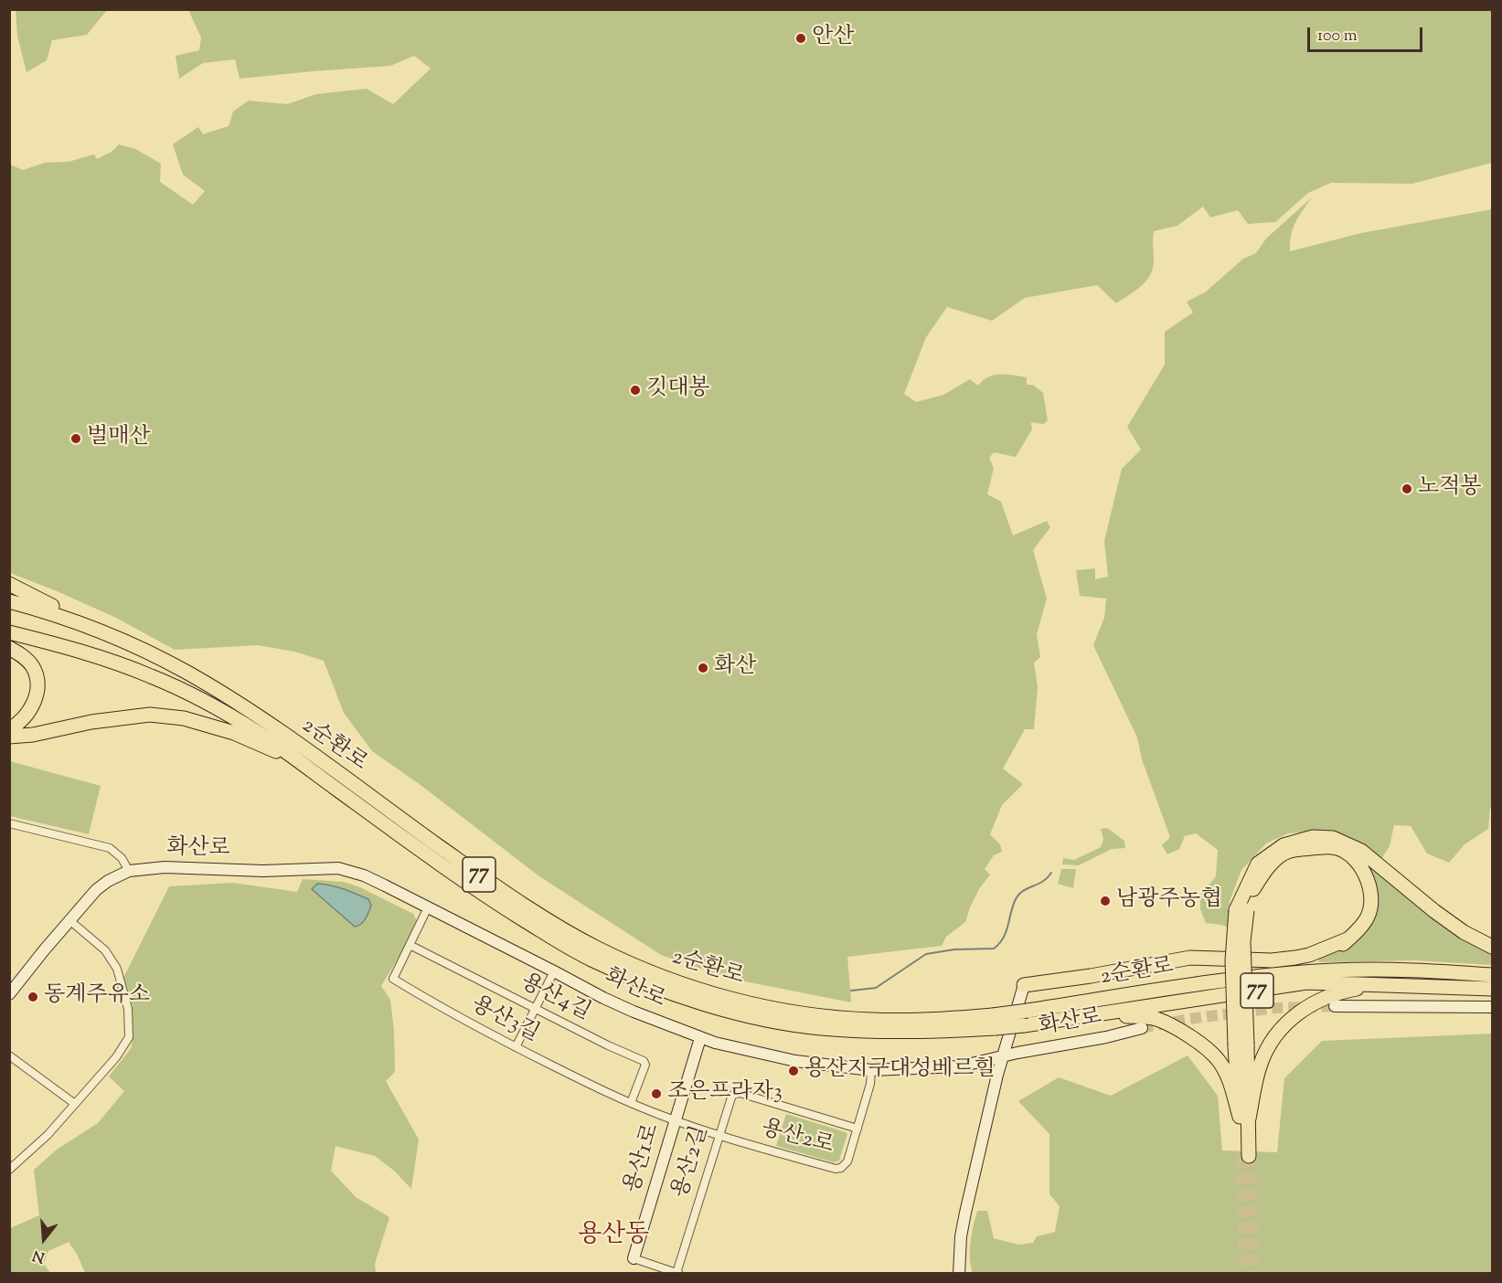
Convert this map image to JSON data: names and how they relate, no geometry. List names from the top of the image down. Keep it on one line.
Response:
{"streets":{"highway":["2순환로","77"],"main road":["화산로","용산1로"],"street":["용산4길","용산3길","용산2로","용산2길"]},"crossings":[["화산로","용산3길"],["화산로","용산2로"],["화산로","용산1로"],["용산4길","용산3길"],["용산3길","용산2로"],["용산3길","용산1로"],["용산2로","용산1로"],["용산2로","용산2길"]],"districts":["용산동"],"places":["안산","깃대봉","벌매산","노적봉","화산","남광주농협","동계주유소","용산지구대성베르힐","조은프라자3"],"scale_bar":"100 m","north":"bottom"}
